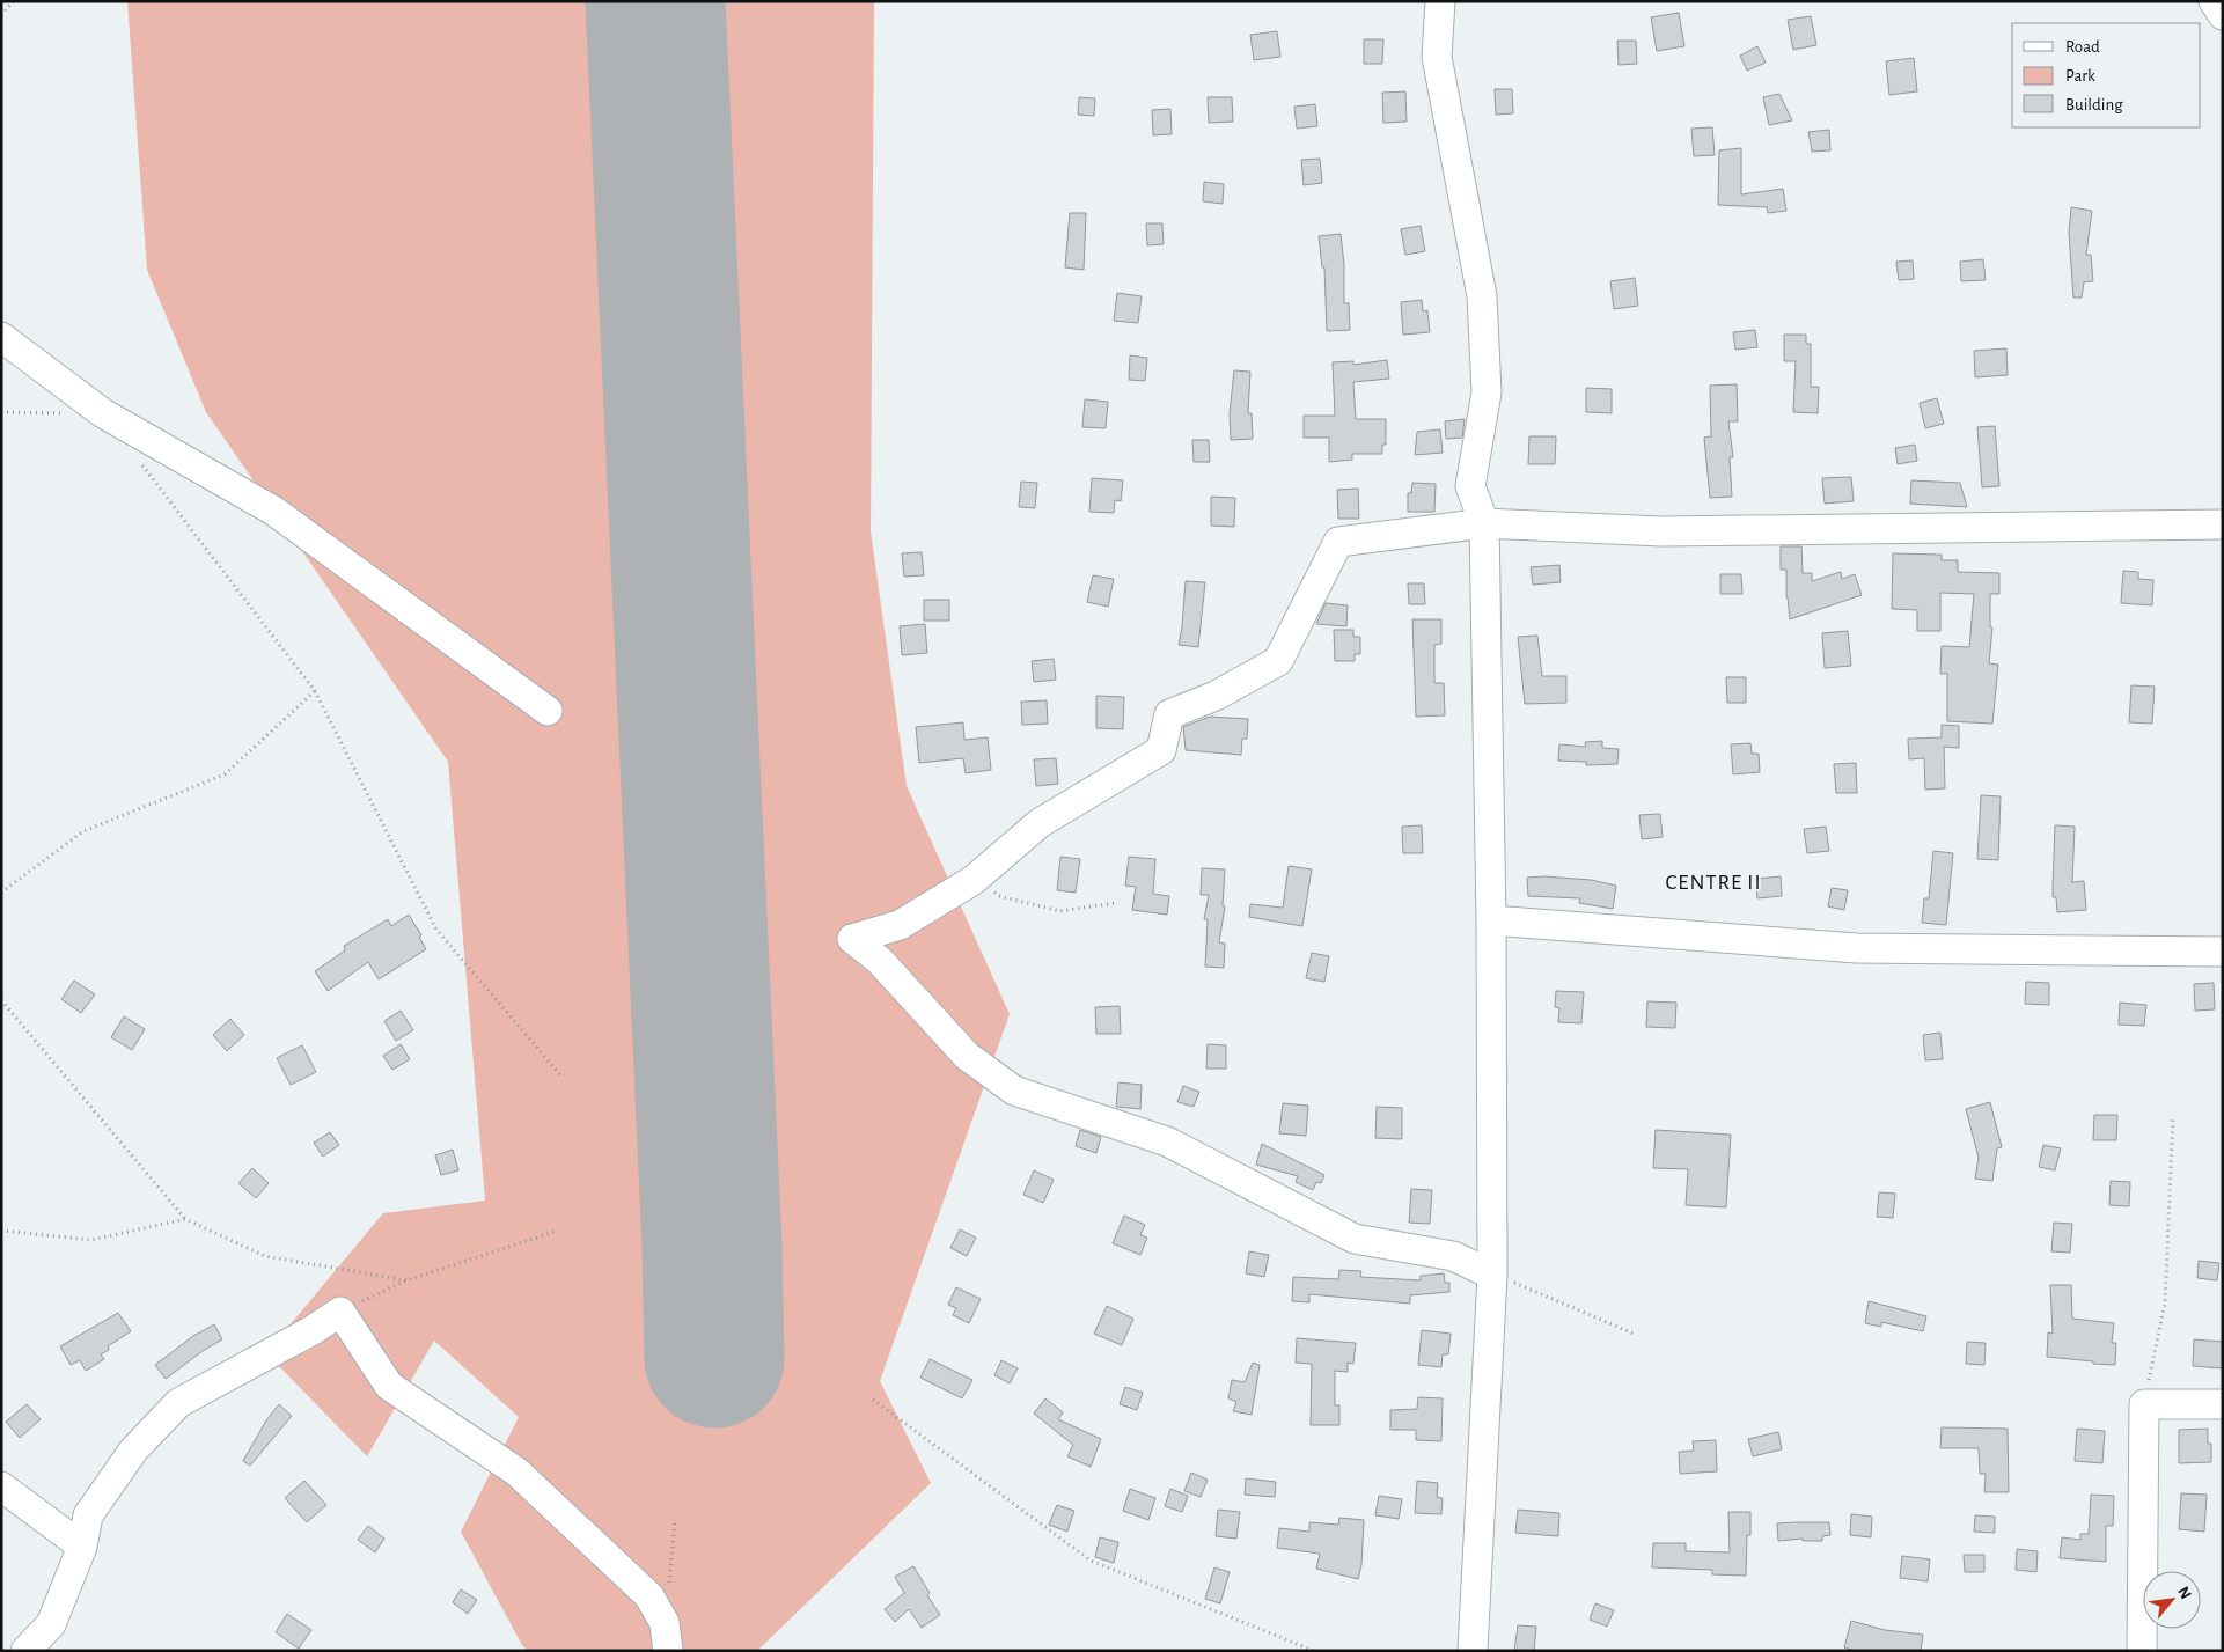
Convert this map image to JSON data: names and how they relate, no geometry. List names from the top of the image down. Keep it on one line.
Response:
{"districts":["CENTRE II"],"legend":["Road","Park","Building"],"north":"top right"}
